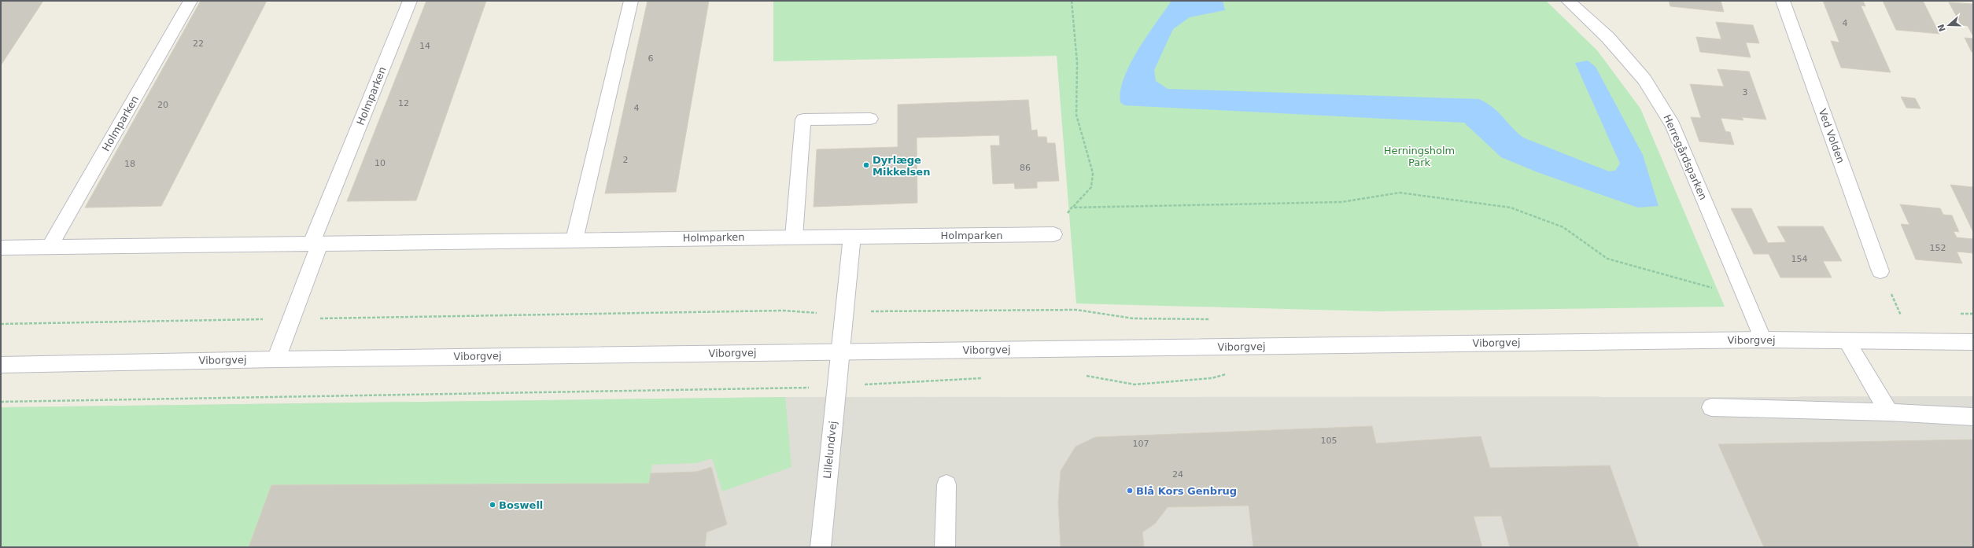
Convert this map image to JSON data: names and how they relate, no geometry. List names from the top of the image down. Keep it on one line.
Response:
{"streets":{"street":["Holmparken","Ved Volden","Herregårdsparken","Viborgvej","Lillelundvej"]},"crossings":[["Holmparken","Viborgvej"],["Herregårdsparken","Viborgvej"],["Viborgvej","Lillelundvej"]],"parks":["Herningsholm Park"],"places":["Dyrlæge Mikkelsen","Blå Kors Genbrug","Boswell"],"house_numbers":["4","22","14","6","3","12","20","4","2","10","18","86","152","154","105","107","24"],"north":"left"}
